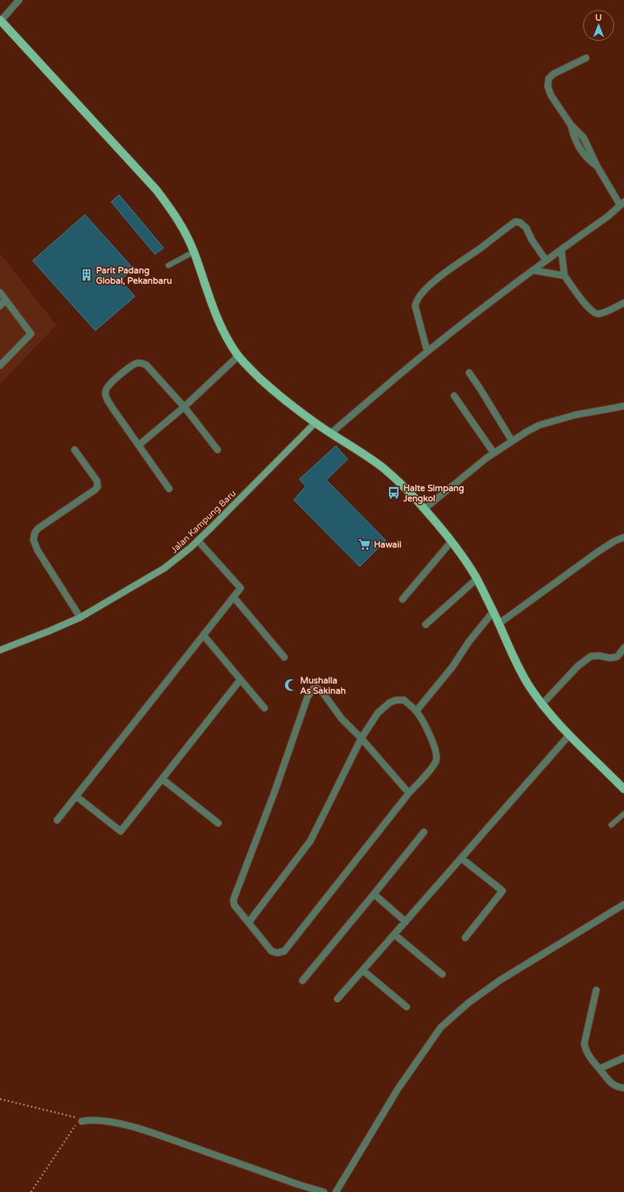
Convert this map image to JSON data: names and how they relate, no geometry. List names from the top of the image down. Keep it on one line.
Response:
{"streets":{"street":["Jalan Kampung Baru"]},"places":{"building":["Parit Padang Global, Pekanbaru"],"bus stop":["Halte Simpang Jengkol"],"supermarket":["Hawaii"],"mosque":["Mushalla As Sakinah"]},"north":"top"}
